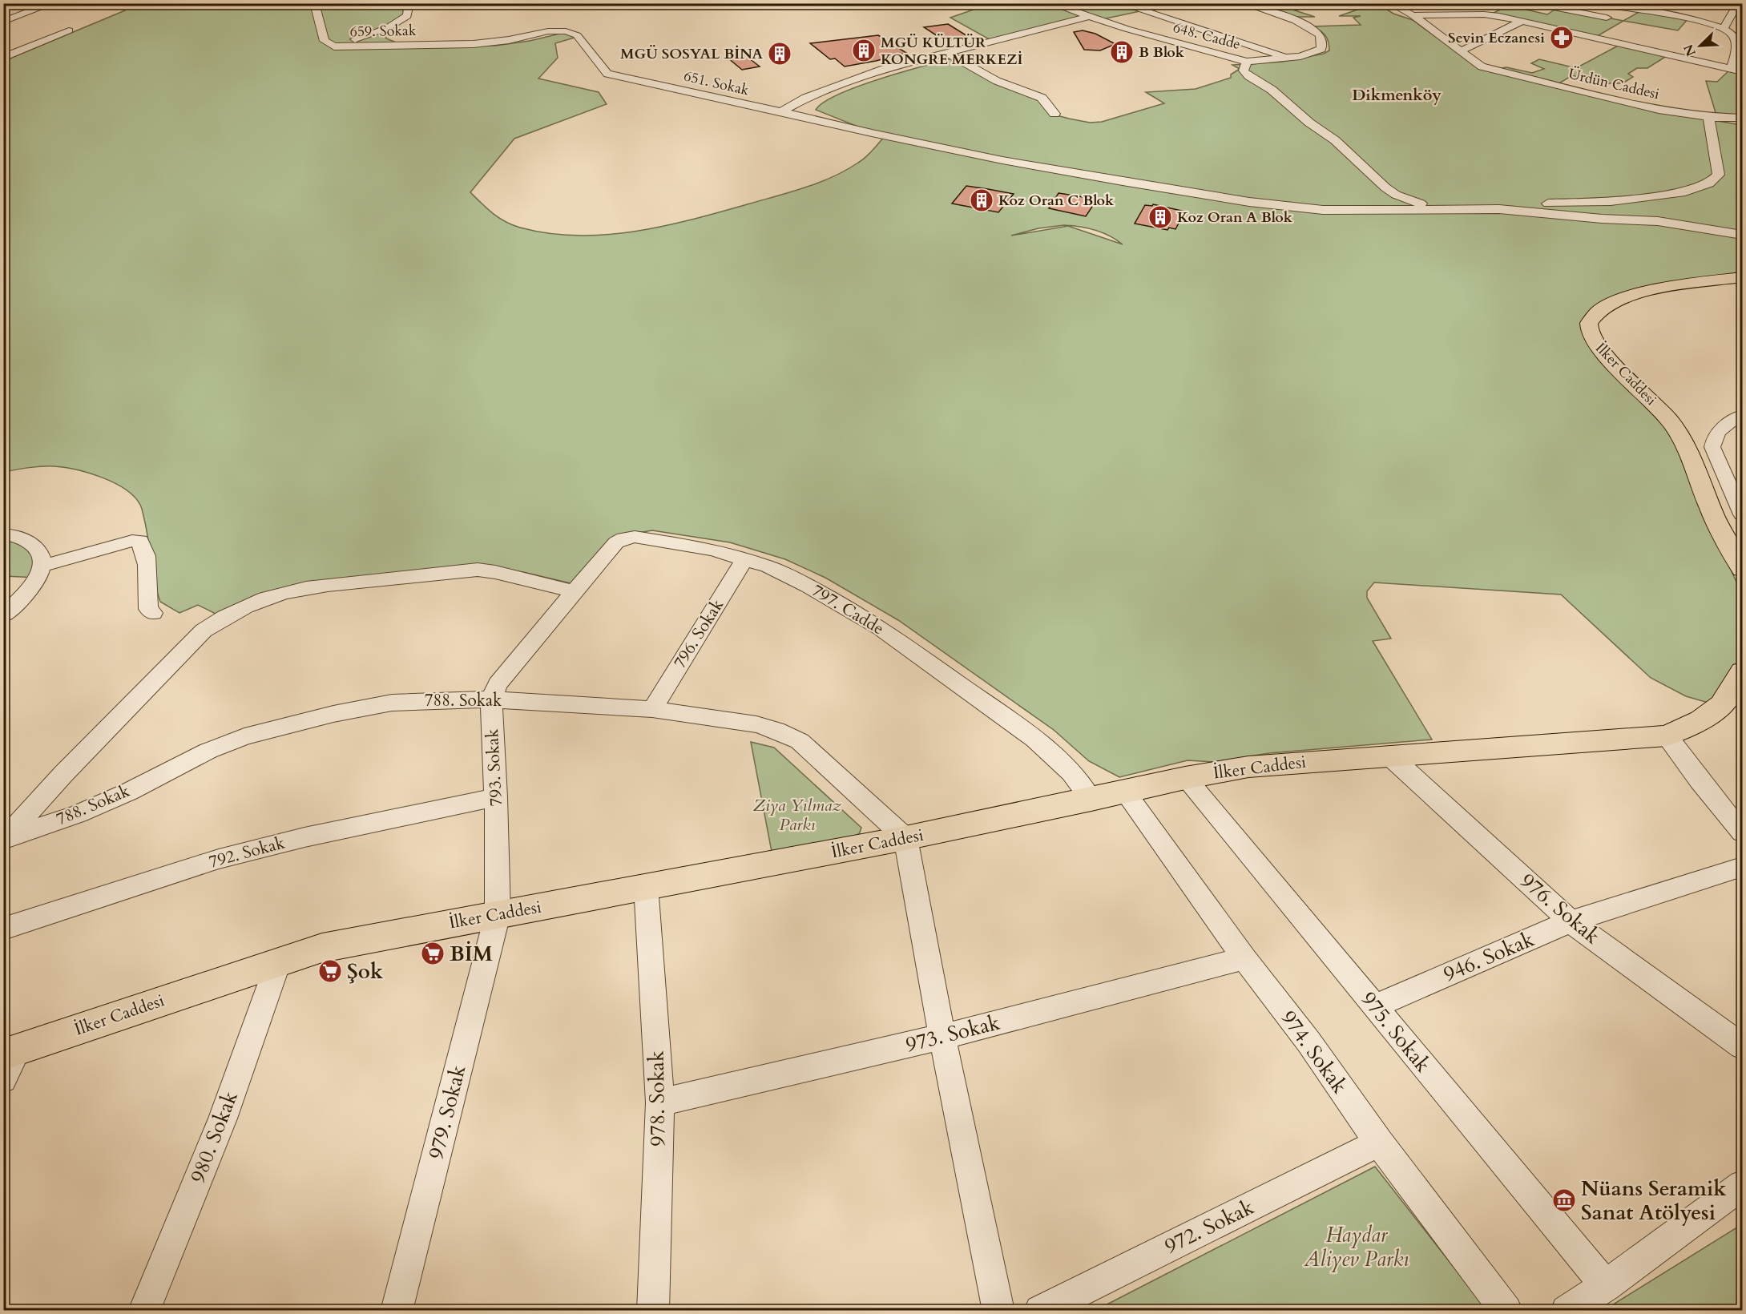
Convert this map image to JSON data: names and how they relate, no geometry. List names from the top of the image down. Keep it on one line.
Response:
{"streets":{"main road":["İlker Caddesi"],"street":["659. Sokak","648. Cadde","651. Sokak","Ürdün Caddesi","797. Cadde","796. Sokak","788. Sokak","793. Sokak","792. Sokak","976. Sokak","946. Sokak","975. Sokak","973. Sokak","974. Sokak","978. Sokak","979. Sokak","980. Sokak","972. Sokak"]},"crossings":[["659. Sokak","651. Sokak"],["İlker Caddesi","797. Cadde"],["İlker Caddesi","788. Sokak"],["İlker Caddesi","793. Sokak"],["İlker Caddesi","976. Sokak"],["İlker Caddesi","975. Sokak"],["İlker Caddesi","974. Sokak"],["İlker Caddesi","978. Sokak"],["İlker Caddesi","979. Sokak"],["İlker Caddesi","980. Sokak"],["797. Cadde","796. Sokak"],["796. Sokak","788. Sokak"],["788. Sokak","793. Sokak"],["793. Sokak","792. Sokak"],["793. Sokak","979. Sokak"],["976. Sokak","946. Sokak"],["946. Sokak","975. Sokak"],["973. Sokak","974. Sokak"],["973. Sokak","978. Sokak"],["974. Sokak","972. Sokak"]],"districts":["Dikmenköy"],"parks":["Ziya Yılmaz Parkı","Haydar Aliyev Parkı"],"places":{"pharmacy":["Sevin Eczanesi"],"building":["MGÜ KÜLTÜR KONGRE MERKEZİ","B Blok","MGÜ SOSYAL BİNA","Koz Oran C Blok","Koz Oran A Blok"],"supermarket":["BİM","Şok"],"museum":["Nüans Seramik Sanat Atölyesi"]},"north":"bottom left"}
